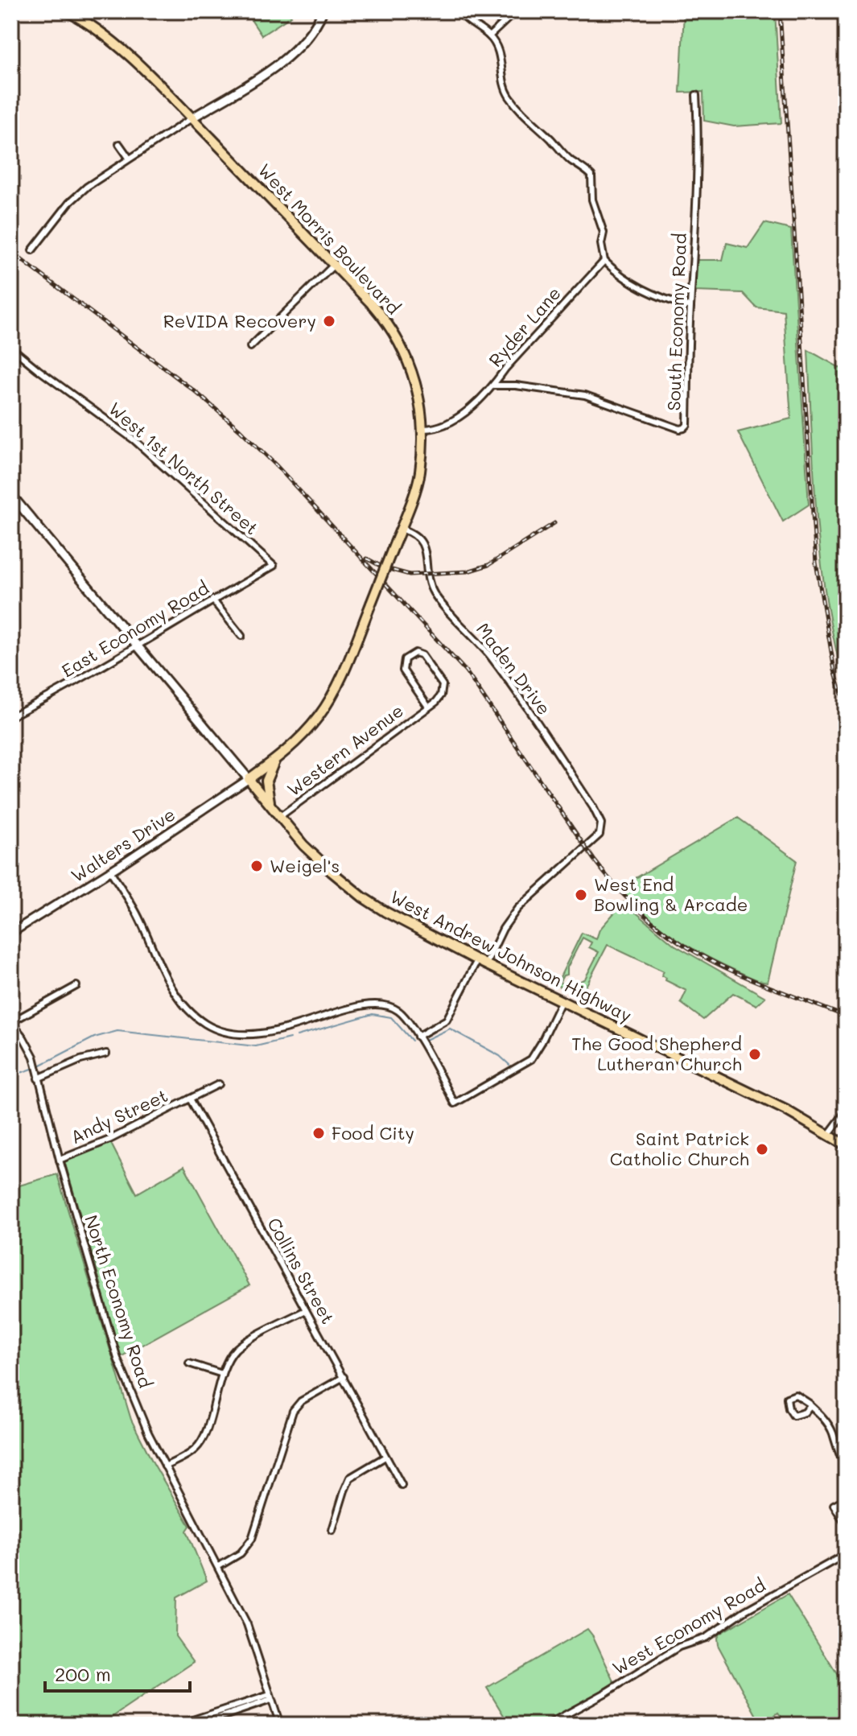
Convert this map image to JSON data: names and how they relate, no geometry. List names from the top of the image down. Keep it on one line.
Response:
{"streets":{"main road":["West Morris Boulevard","West Andrew Johnson Highway"],"street":["South Economy Road","Ryder Lane","West 1st North Street","East Economy Road","Maden Drive","Western Avenue","Walters Drive","Andy Street","Collins Street","North Economy Road","West Economy Road"]},"crossings":[["West Morris Boulevard","Ryder Lane"],["West Morris Boulevard","Maden Drive"],["West Morris Boulevard","Walters Drive"],["West Morris Boulevard","West Andrew Johnson Highway"],["South Economy Road","Ryder Lane"],["West 1st North Street","East Economy Road"],["East Economy Road","West Andrew Johnson Highway"],["Maden Drive","West Andrew Johnson Highway"],["Western Avenue","West Andrew Johnson Highway"],["Walters Drive","West Andrew Johnson Highway"],["Andy Street","Collins Street"],["Andy Street","North Economy Road"]],"places":["ReVIDA Recovery","Weigel's","West End Bowling & Arcade","The Good Shepherd Lutheran Church","Food City","Saint Patrick Catholic Church"],"scale_bar":"200 m"}
